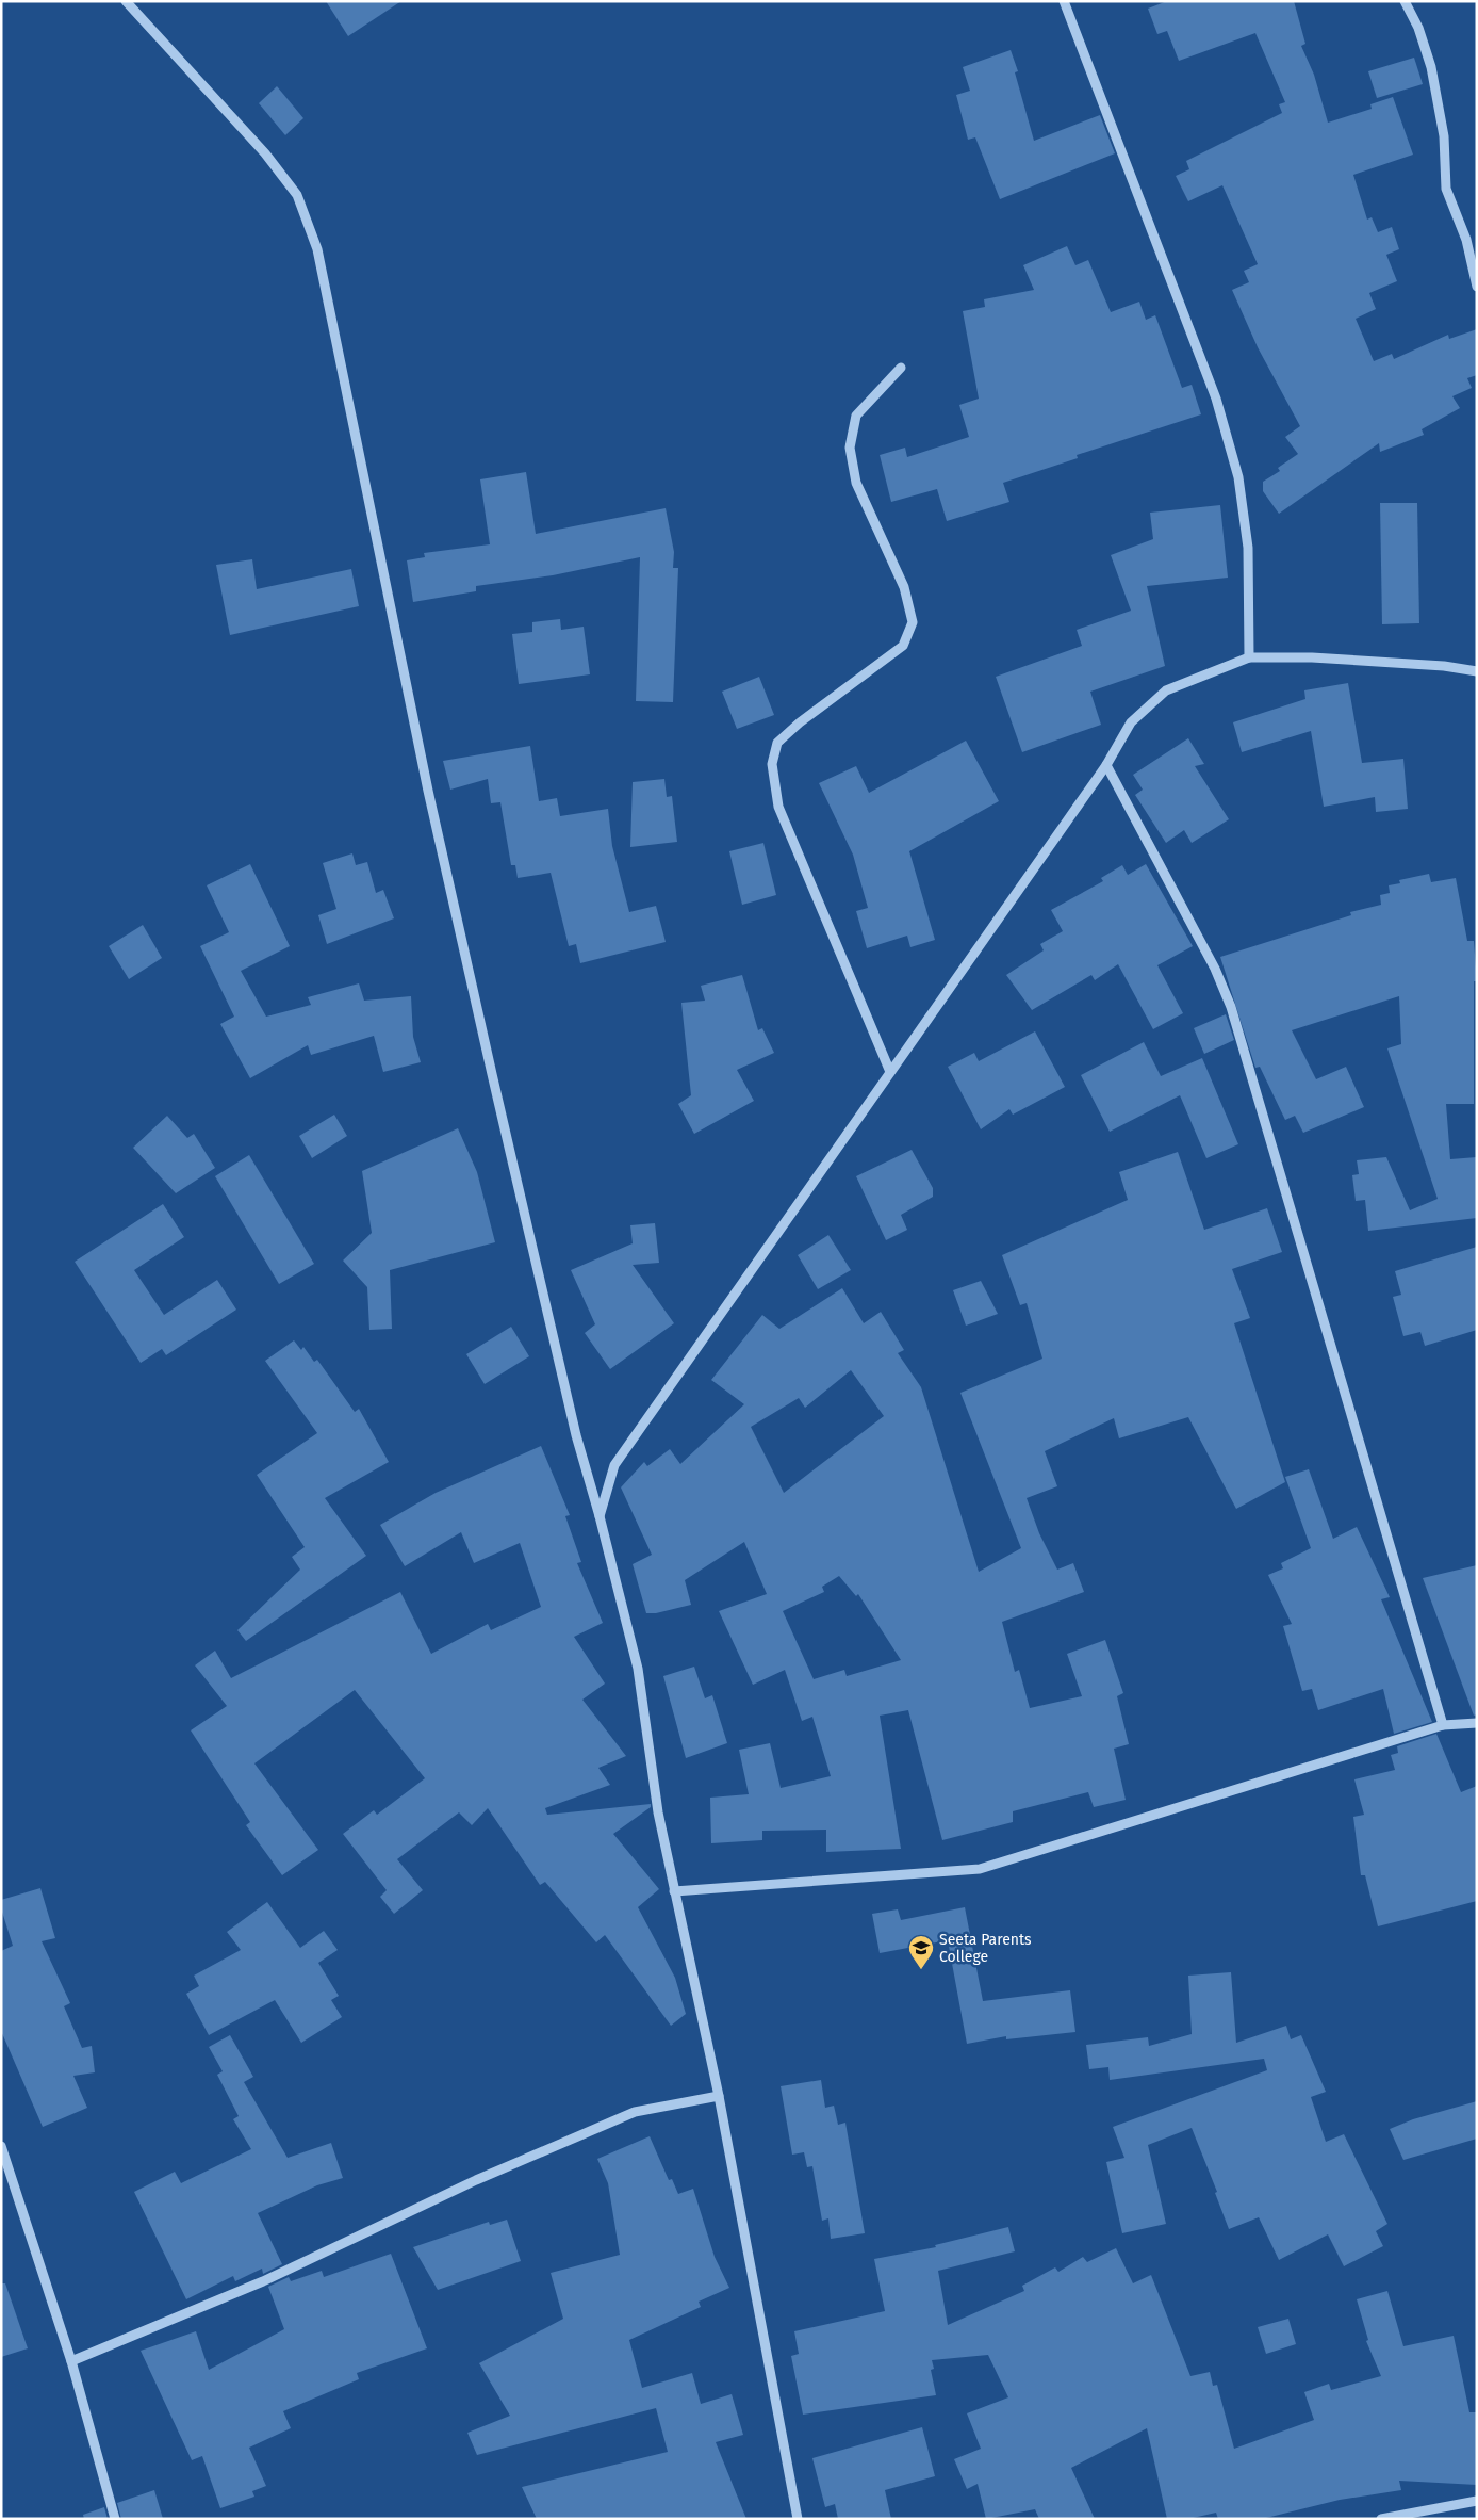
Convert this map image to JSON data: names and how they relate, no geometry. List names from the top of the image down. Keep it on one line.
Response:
{"places":{"school or university":["Seeta Parents College"]}}
